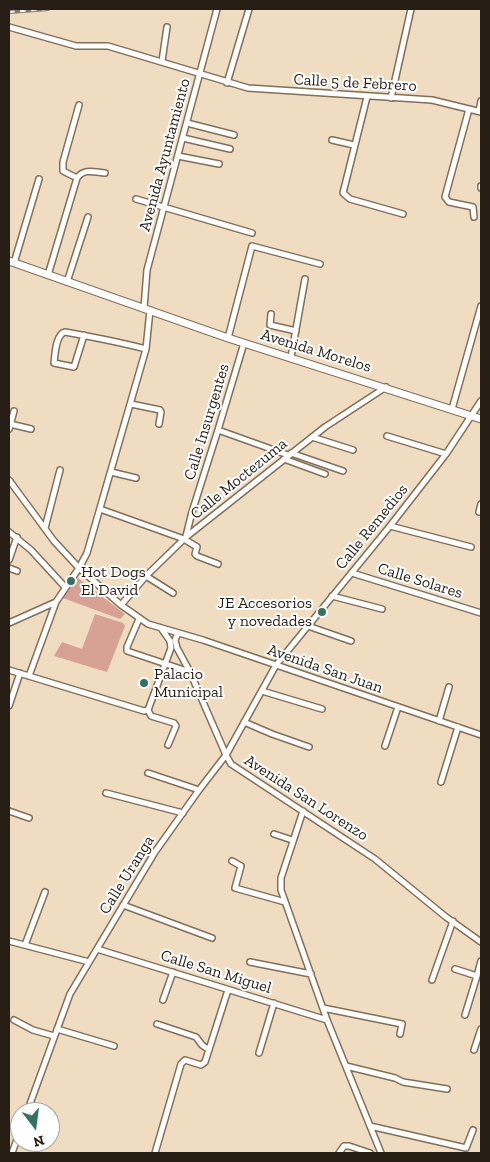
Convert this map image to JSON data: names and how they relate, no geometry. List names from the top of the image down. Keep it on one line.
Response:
{"streets":{"street":["Calle 5 de Febrero","Avenida Ayuntamiento","Avenida Morelos","Calle Insurgentes","Calle Moctezuma","Calle Remedios","Calle Solares","Avenida San Juan","Avenida San Lorenzo","Calle Uranga","Calle San Miguel"]},"crossings":[["Calle 5 de Febrero","Avenida Ayuntamiento"],["Avenida Ayuntamiento","Avenida Morelos"],["Avenida Ayuntamiento","Avenida San Juan"],["Avenida Morelos","Calle Insurgentes"],["Avenida Morelos","Calle Moctezuma"],["Avenida Morelos","Calle Remedios"],["Calle Insurgentes","Calle Moctezuma"],["Calle Moctezuma","Avenida San Juan"],["Calle Remedios","Calle Solares"],["Calle Remedios","Avenida San Juan"],["Calle Remedios","Calle Uranga"],["Avenida San Juan","Avenida San Lorenzo"],["Avenida San Juan","Calle Uranga"],["Avenida San Lorenzo","Calle Uranga"],["Calle Uranga","Calle San Miguel"]],"places":["Hot Dogs El David","JE Accesorios y novedades","Palacio Municipal"],"north":"bottom"}
